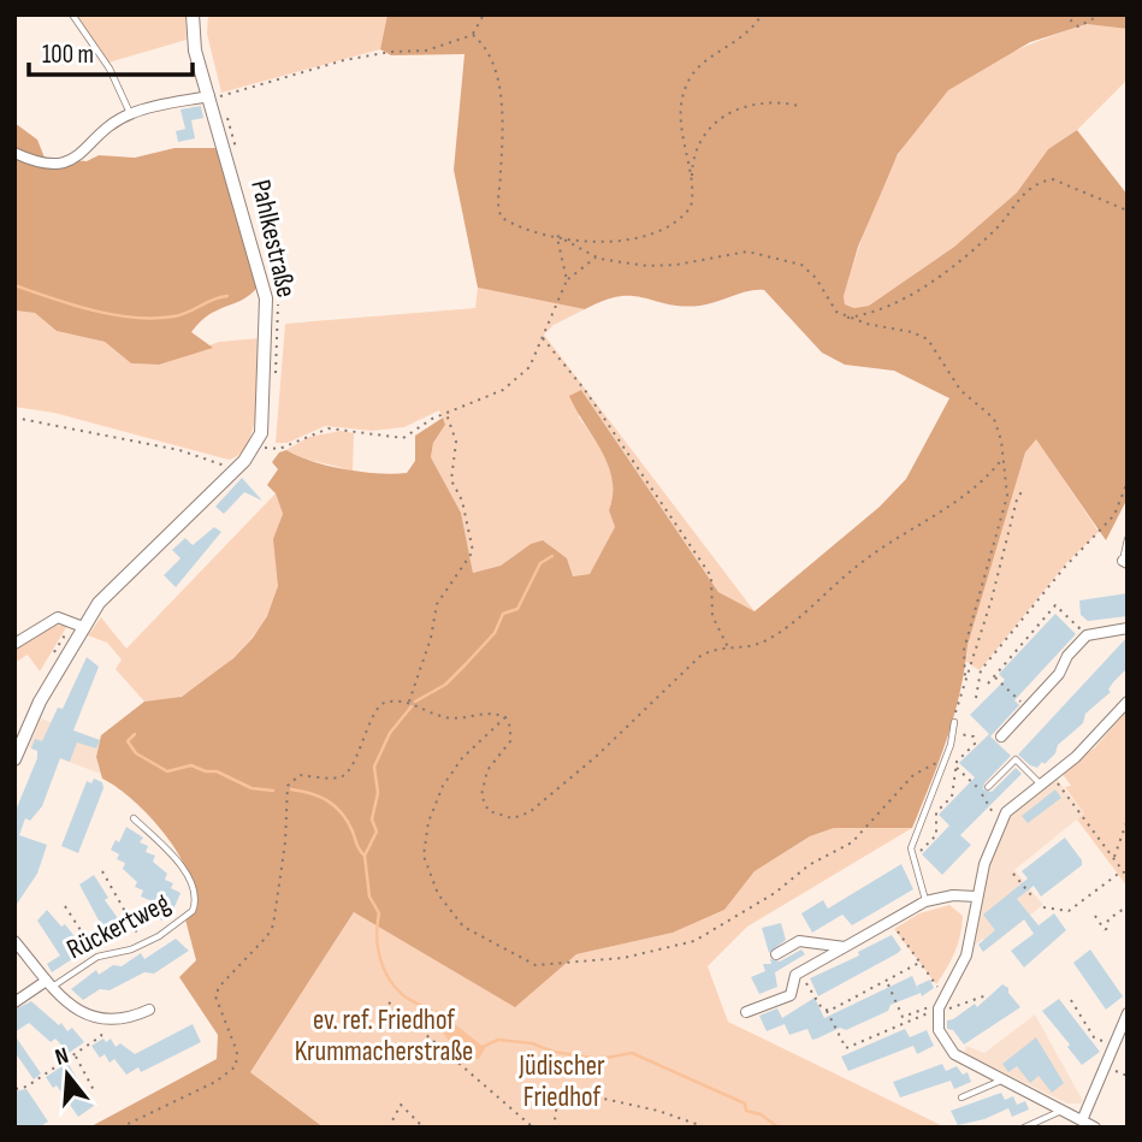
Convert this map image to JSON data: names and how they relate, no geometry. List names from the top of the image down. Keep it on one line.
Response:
{"streets":{"street":["Pahlkestraße","Rückertweg"]},"parks":["ev. ref. Friedhof Krummacherstraße","Jüdischer Friedhof"],"scale_bar":"100 m","north":"top"}
